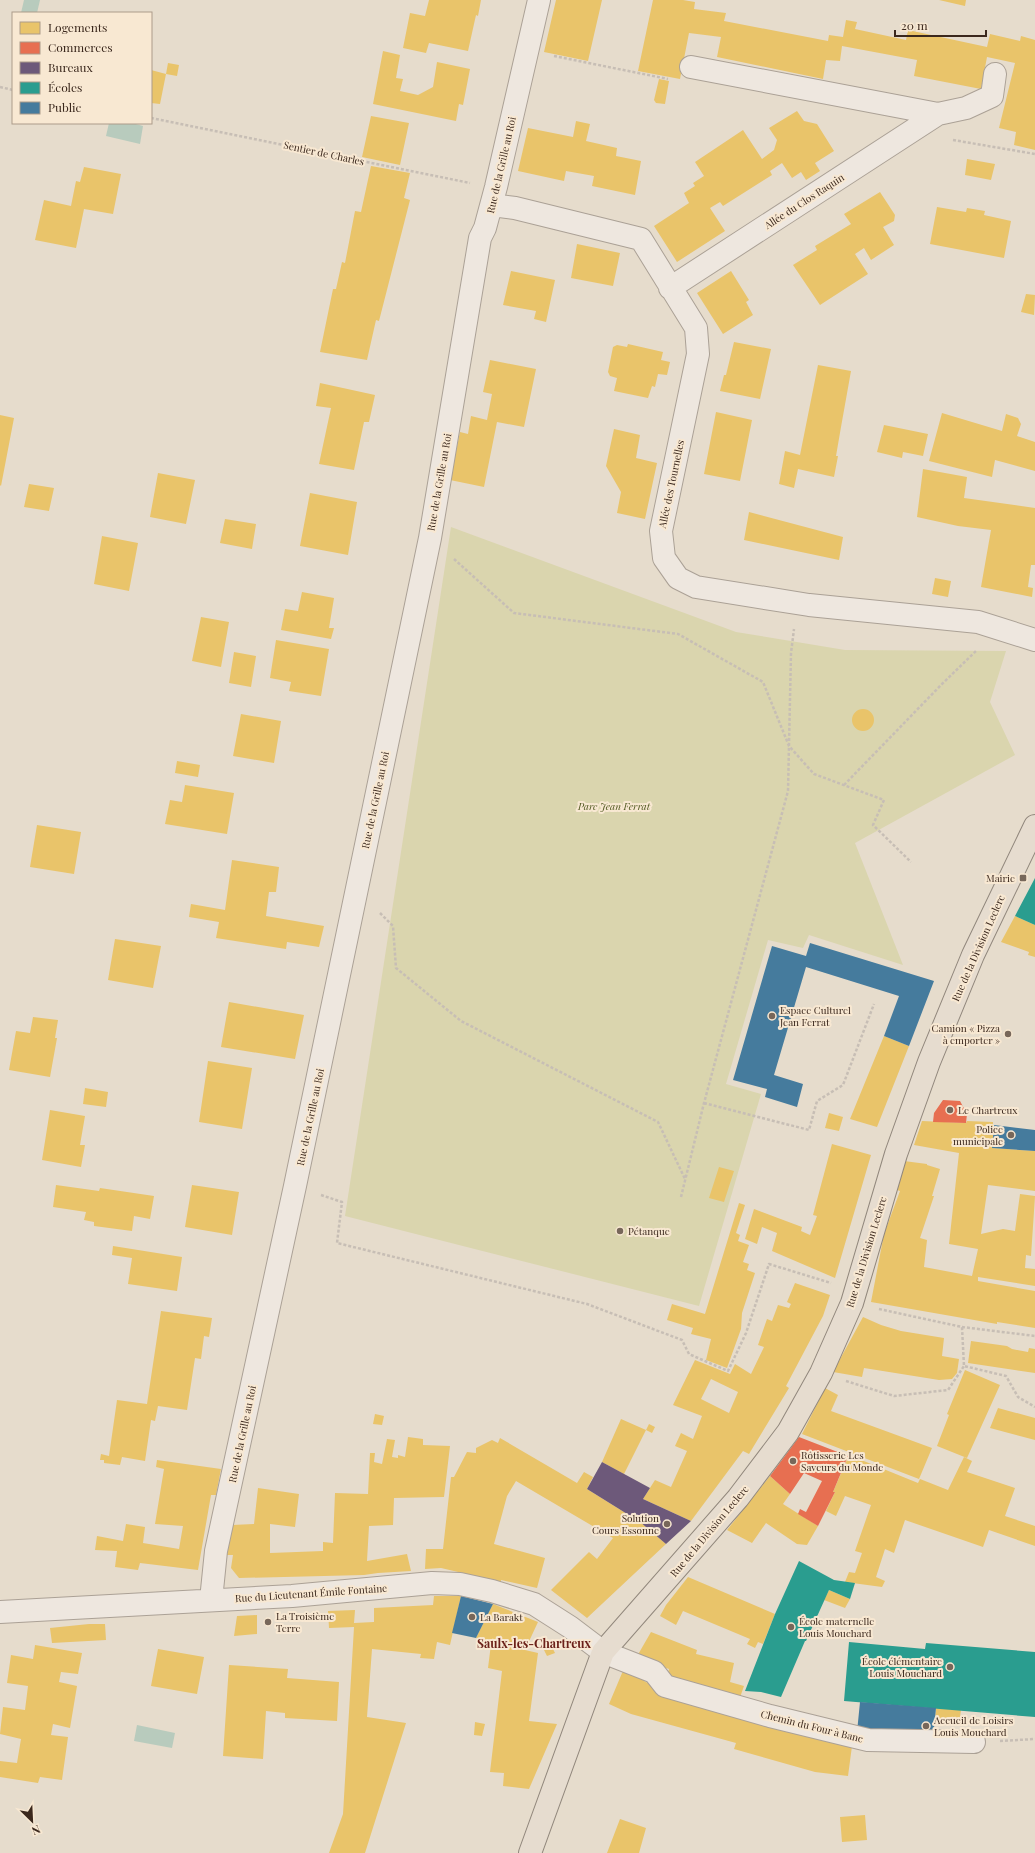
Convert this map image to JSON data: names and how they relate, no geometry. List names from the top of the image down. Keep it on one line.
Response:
{"streets":{"main road":["Rue de la Division Leclerc"],"street":["Rue de la Grille au Roi","Allée du Clos Raquin","Allée des Tournelles","Rue du Lieutenant Émile Fontaine","Chemin du Four à Banc"],"path":["Sentier de Charles"]},"crossings":[["Sentier de Charles","Rue de la Grille au Roi"],["Sentier de Charles","Allée des Tournelles"],["Rue de la Grille au Roi","Allée des Tournelles"],["Rue de la Grille au Roi","Rue du Lieutenant Émile Fontaine"],["Allée du Clos Raquin","Allée des Tournelles"],["Rue de la Division Leclerc","Rue du Lieutenant Émile Fontaine"],["Rue de la Division Leclerc","Chemin du Four à Banc"],["Rue du Lieutenant Émile Fontaine","Chemin du Four à Banc"]],"districts":["Saulx-les-Chartreux"],"parks":["Parc Jean Ferrat"],"places":{"transit":["Mairie"],"other":["Espace Culturel Jean Ferrat","Camion « Pizza à emporter »","Le Chartreux","Police municipale","Pétanque","Rôtisserie Les Saveurs du Monde","Solution Cours Essonne","La Barakt","La Troisième Terre","École maternelle Louis Mouchard","École élémentaire Louis Mouchard","Accueil de Loisirs Louis Mouchard"]},"legend":["Logements","Commerces","Bureaux","Écoles","Public"],"scale_bar":"20 m","north":"bottom right"}
